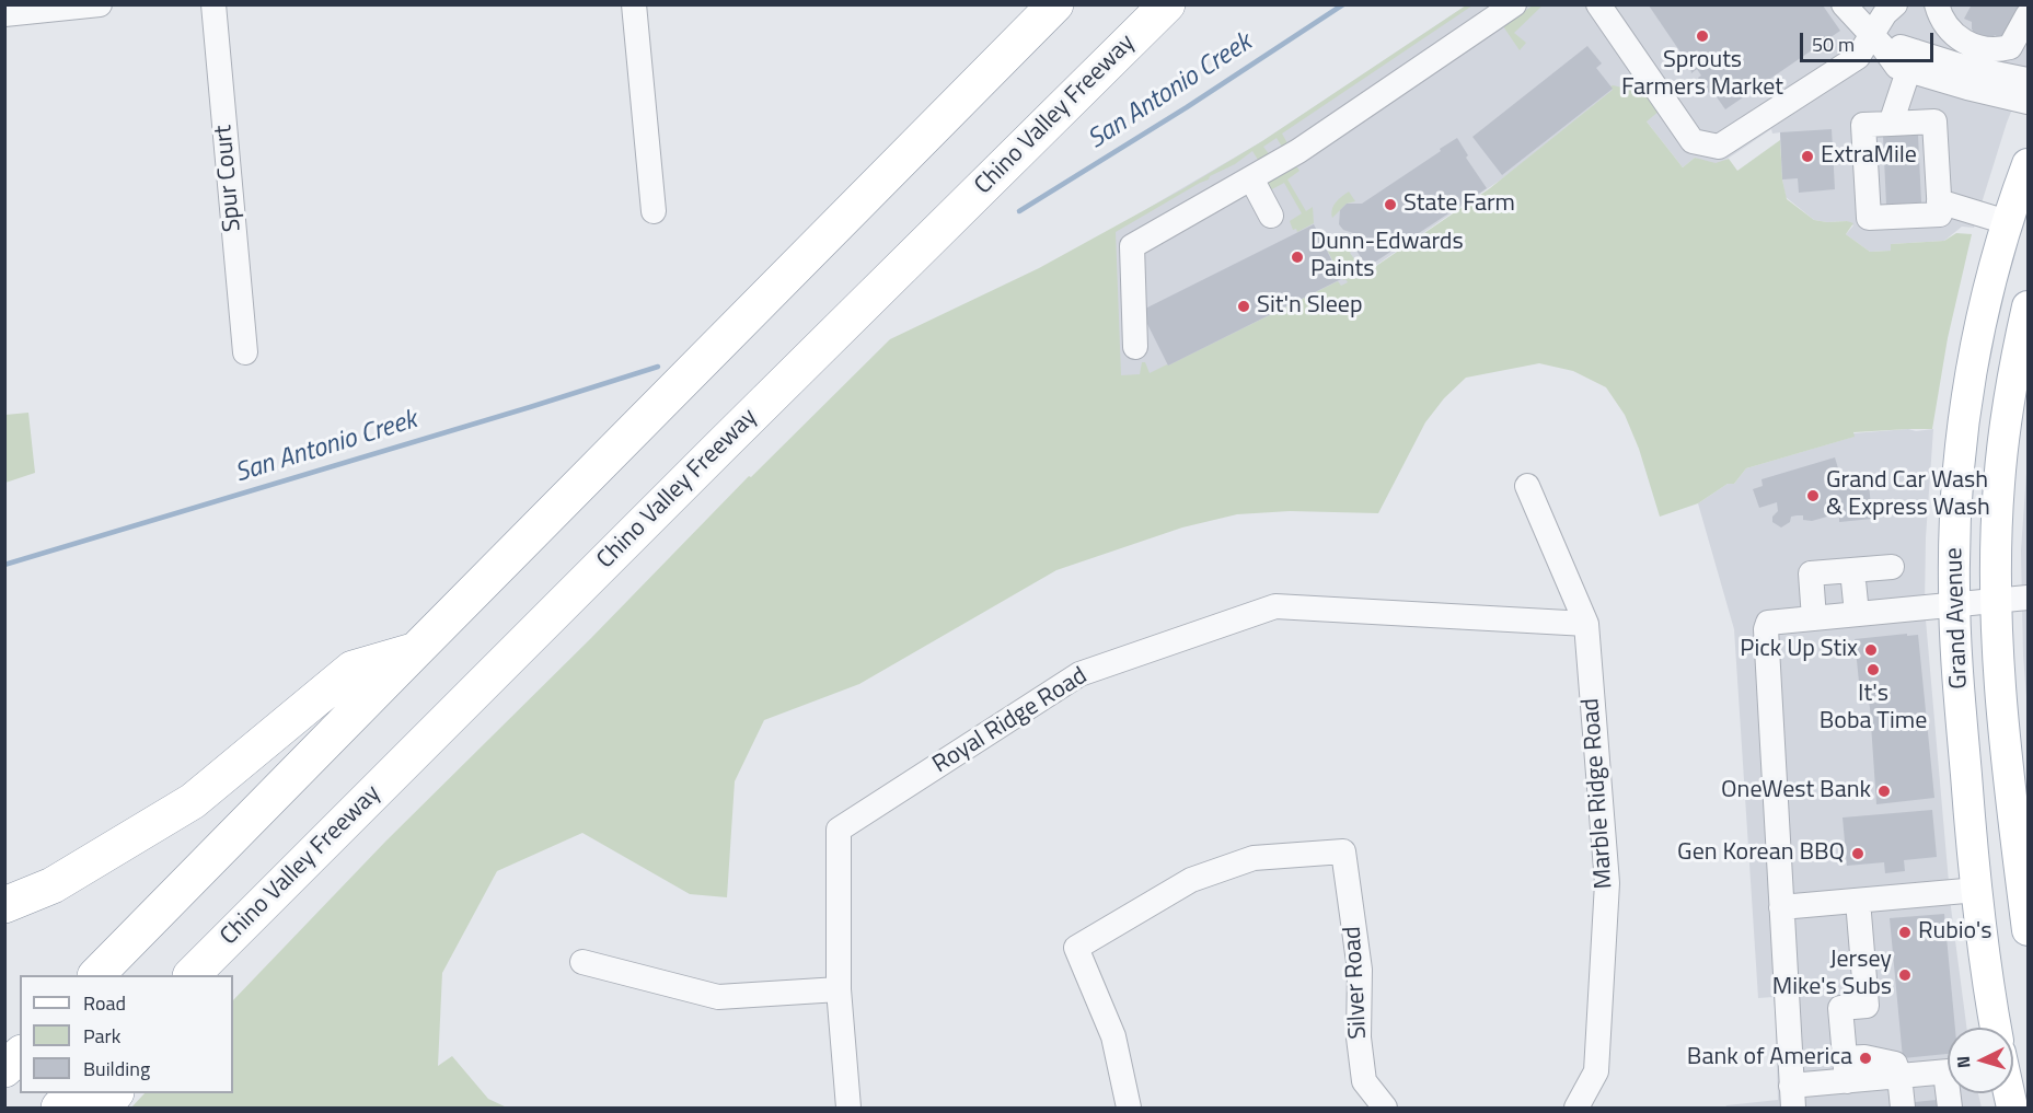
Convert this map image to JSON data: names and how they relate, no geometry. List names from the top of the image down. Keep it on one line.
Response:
{"streets":{"highway":["Chino Valley Freeway"],"main road":["Grand Avenue"],"street":["Spur Court","Royal Ridge Road","Marble Ridge Road","Silver Road"]},"crossings":[["Royal Ridge Road","Marble Ridge Road"]],"water":["San Antonio Creek"],"places":["Sprouts Farmers Market","ExtraMile","State Farm","Dunn-Edwards Paints","Sit'n Sleep","Grand Car Wash & Express Wash","Pick Up Stix","It's Boba Time","OneWest Bank","Gen Korean BBQ","Rubio's","Jersey Mike's Subs","Bank of America"],"legend":["Road","Park","Building"],"scale_bar":"50 m","north":"left"}
